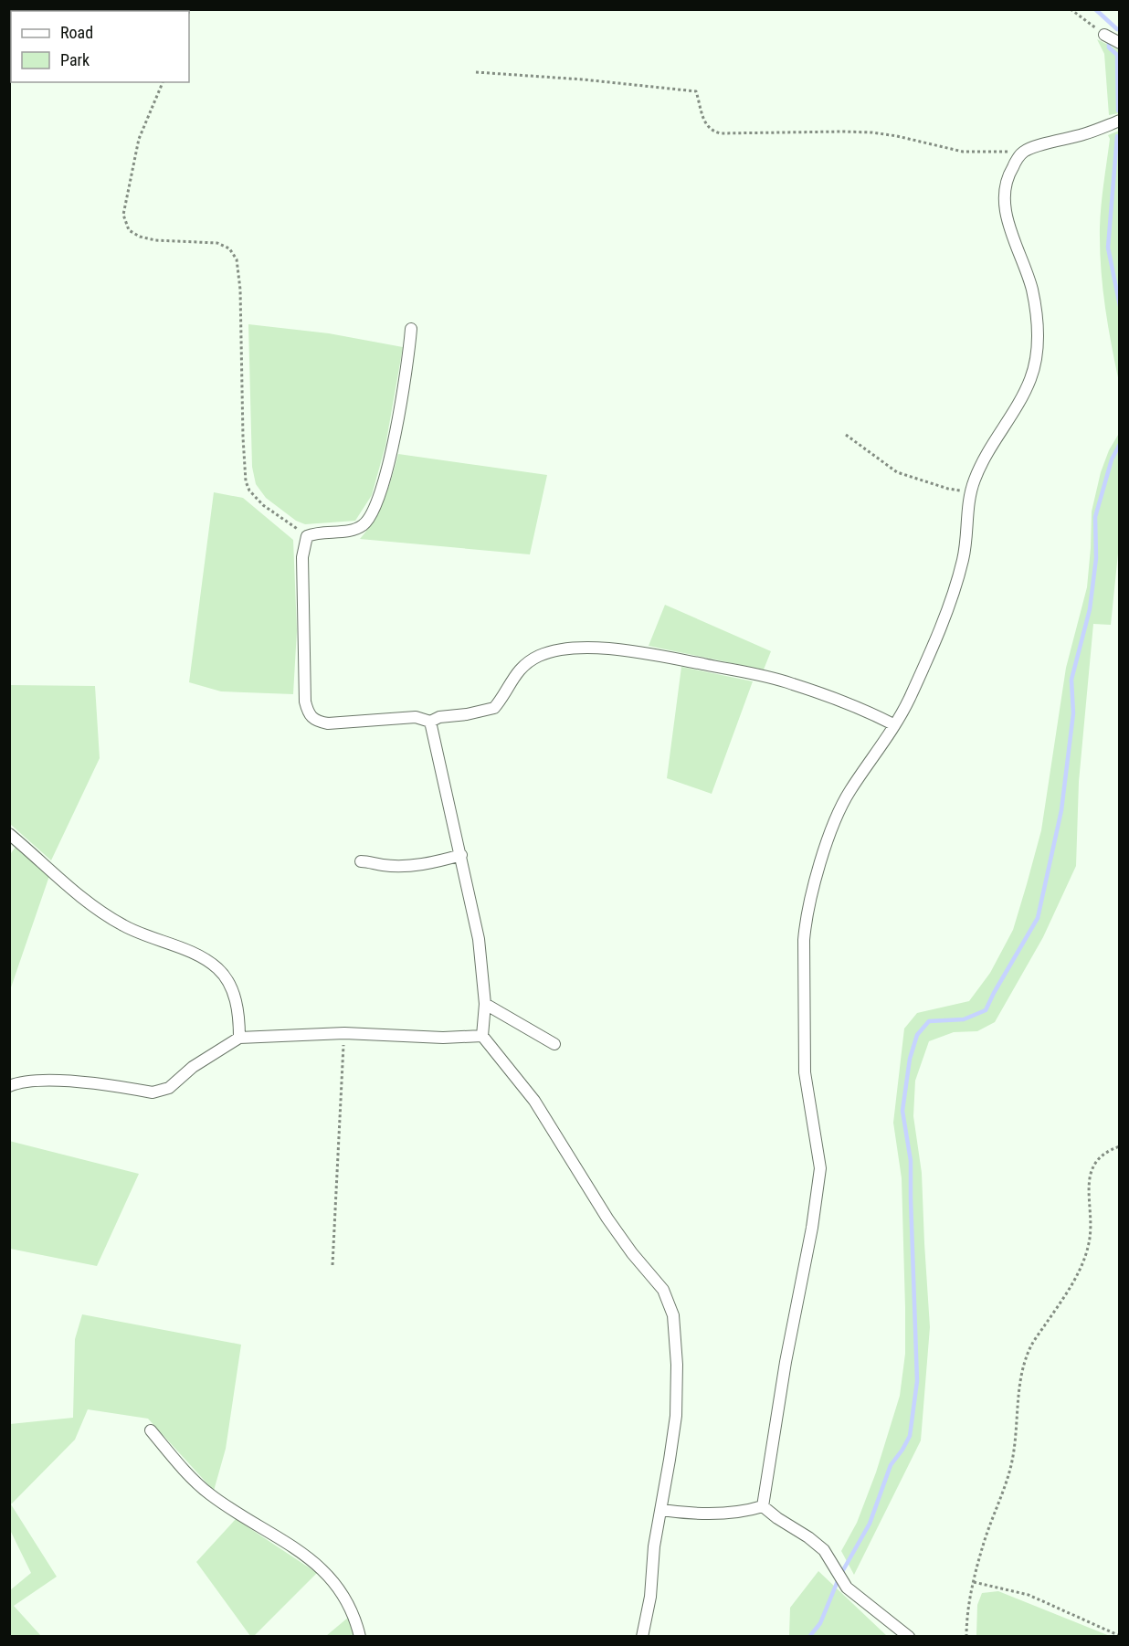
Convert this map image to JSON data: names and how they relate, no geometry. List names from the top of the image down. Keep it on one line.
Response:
{"legend":["Road","Park"]}
